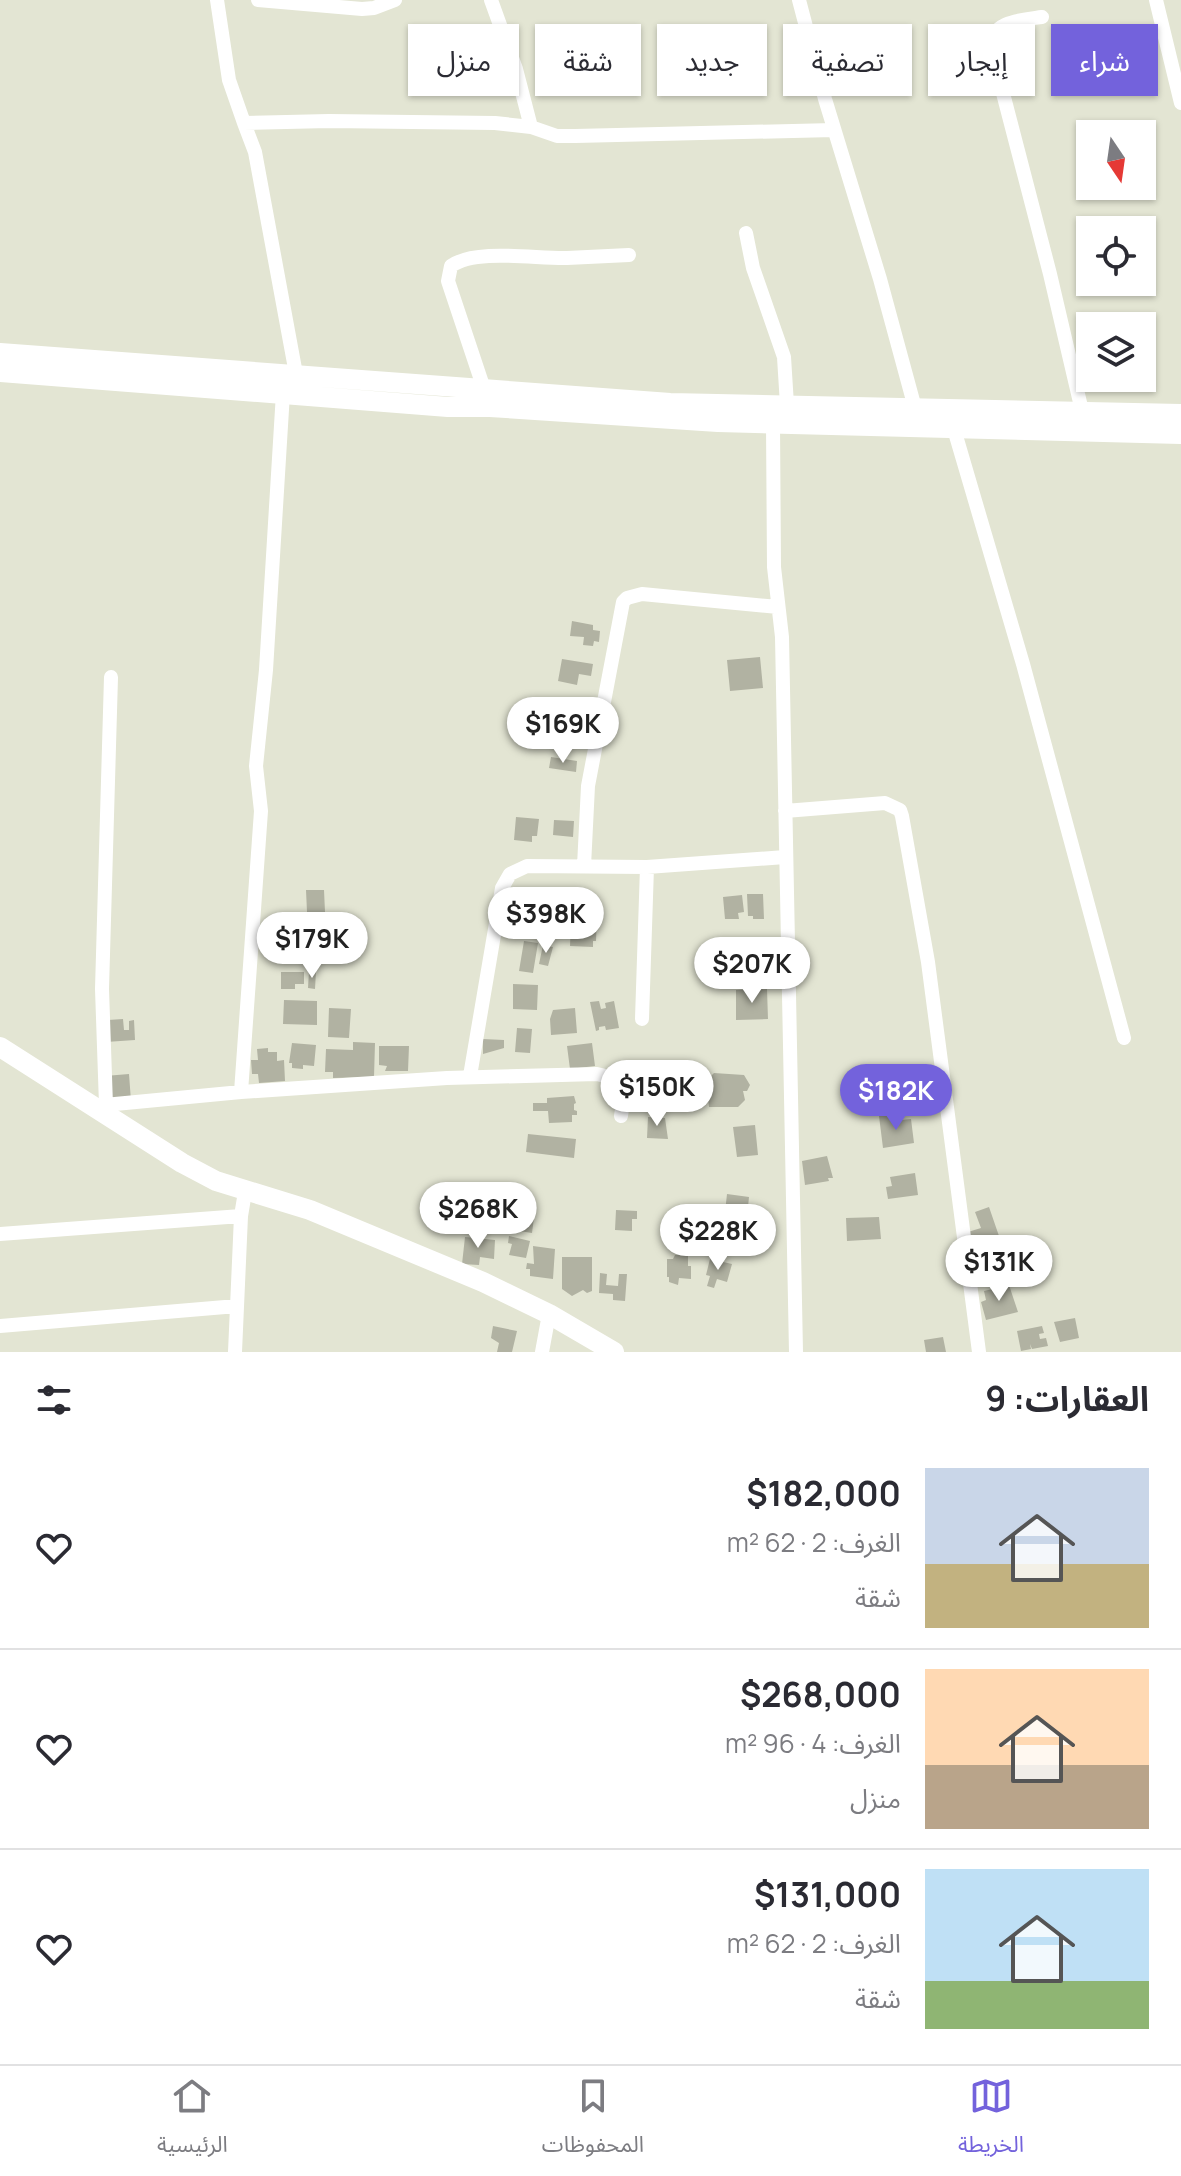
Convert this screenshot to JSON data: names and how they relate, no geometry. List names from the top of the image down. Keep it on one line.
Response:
{"north":"bottom","page":{"chip":["شراء","إيجار","تصفية","جديد","شقة","منزل"],"price":["$169K","$398K","$179K","$207K","$150K","$182K","$268K","$228K","$131K"],"heading":"العقارات: 9","list":[{"name":"$182,000","note":"الغرف: 2 · 62 m² · شقة"},{"name":"$268,000","note":"الغرف: 4 · 96 m² · منزل"},{"name":"$131,000","note":"الغرف: 2 · 62 m² · شقة"}],"tabs":["الخريطة","المحفوظات","الرئيسية"]}}
